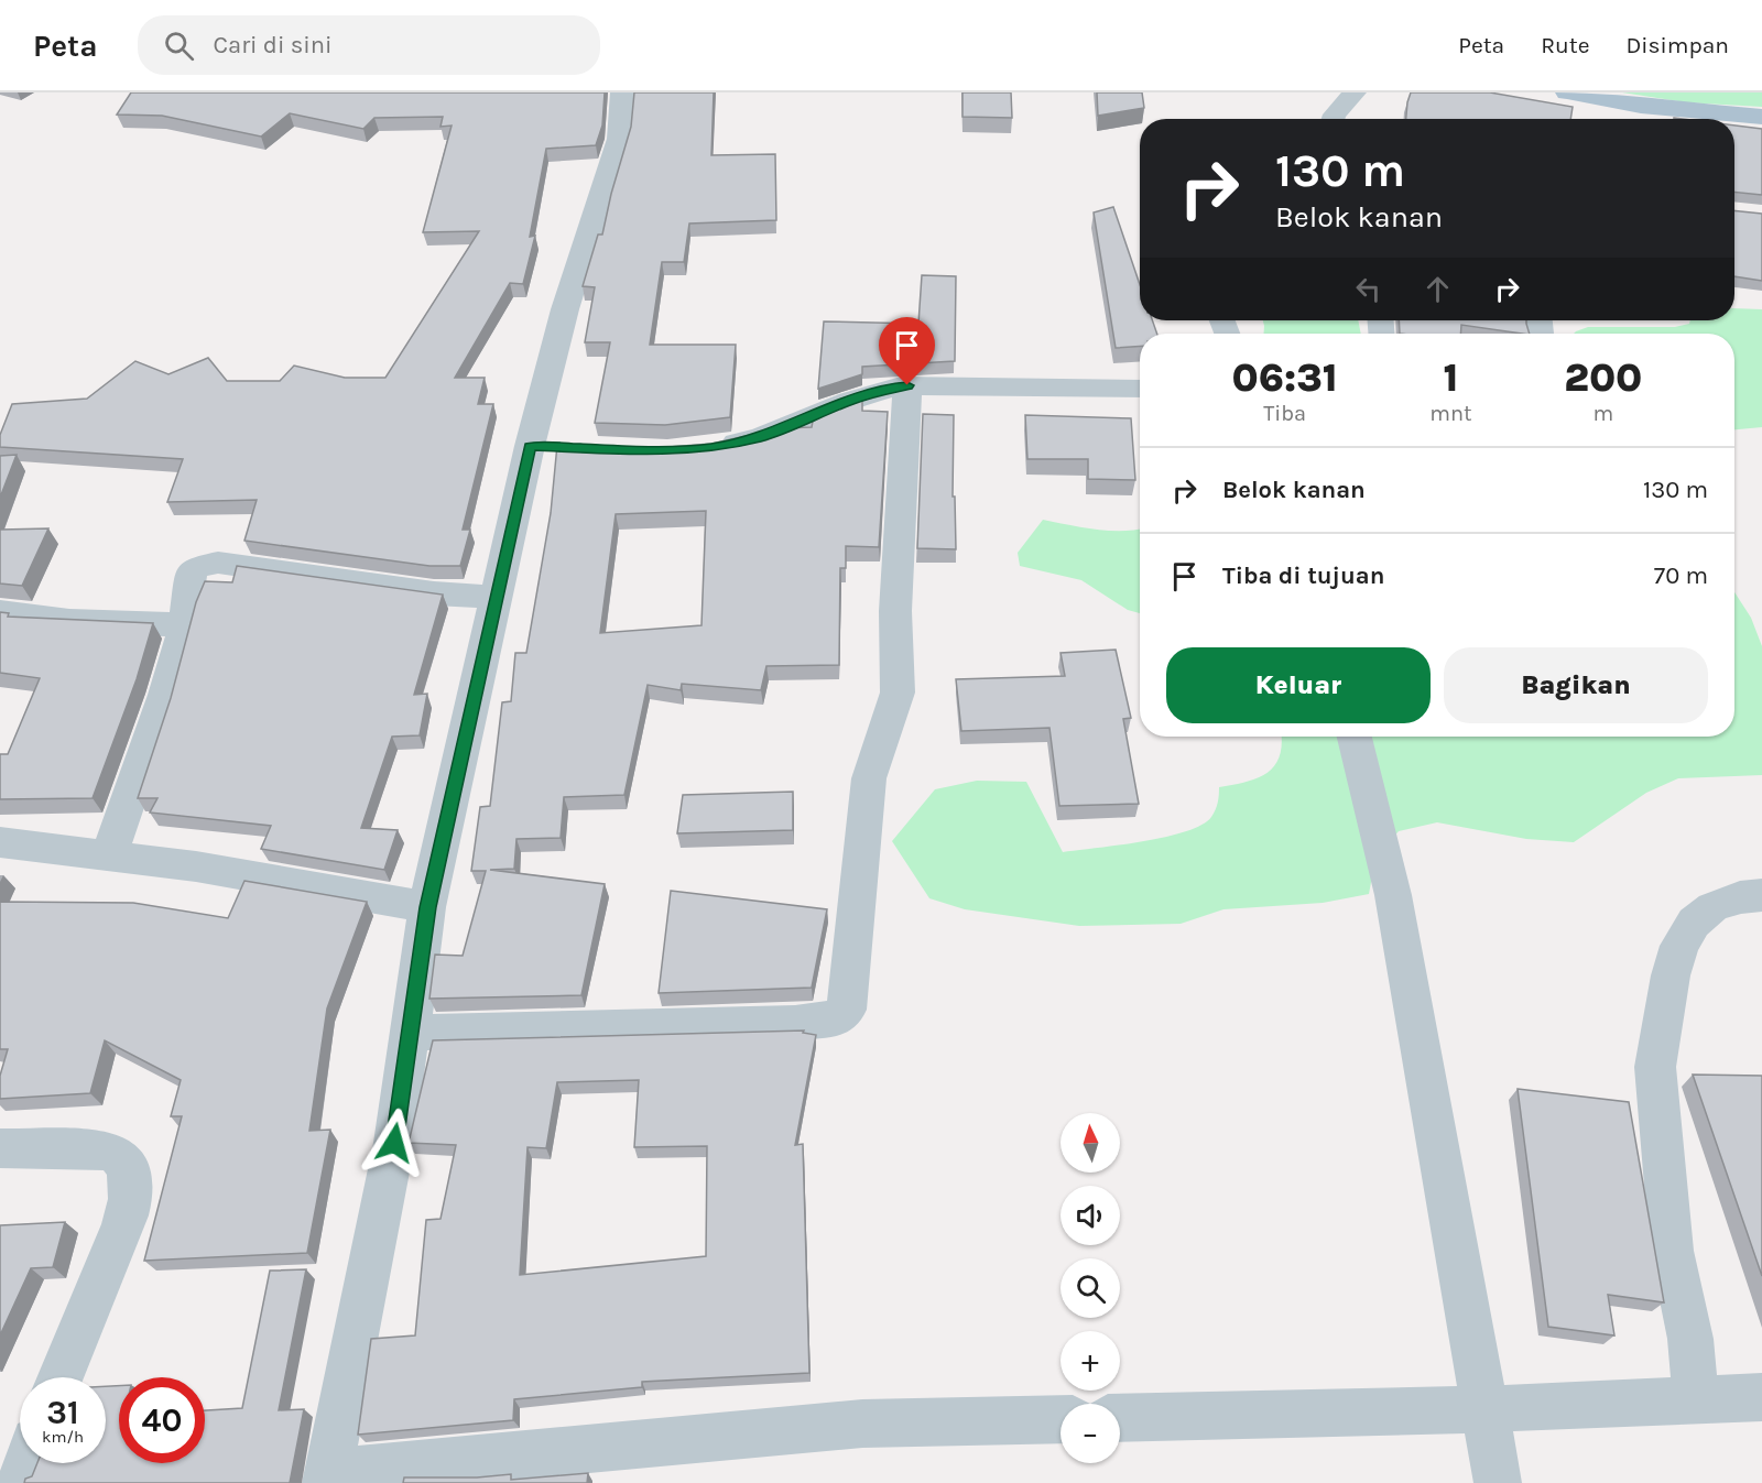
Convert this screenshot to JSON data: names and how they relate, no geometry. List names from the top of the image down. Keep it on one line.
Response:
{"north":"top","page":{"header":"Peta","search":"Cari di sini","nav":["Peta","Rute","Disimpan"],"turn":["130 m","Belok kanan"],"eta":["06:31","Tiba","1","mnt","200","m"],"list":[{"name":"Belok kanan","value":"130 m"},{"name":"Tiba di tujuan","value":"70 m"}],"buttons":["Keluar","Bagikan"],"map_buttons":["+","−"],"speed":"31 km/h","limit":"40"}}
